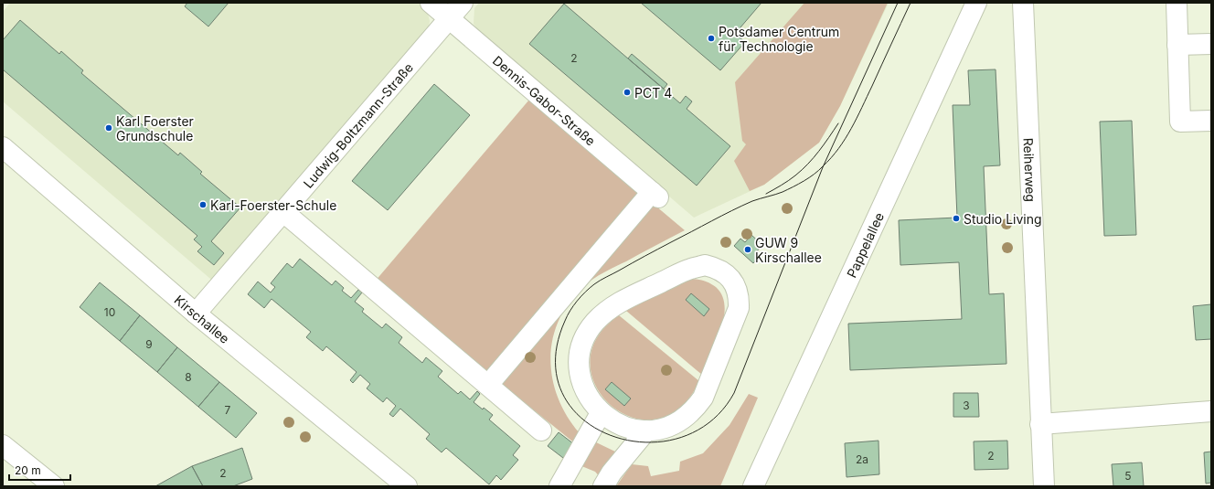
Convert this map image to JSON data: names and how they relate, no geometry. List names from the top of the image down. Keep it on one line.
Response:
{"streets":{"street":["Dennis-Gabor-Straße","Ludwig-Boltzmann-Straße","Reiherweg","Pappelallee","Kirschallee"]},"crossings":[["Dennis-Gabor-Straße","Ludwig-Boltzmann-Straße"],["Ludwig-Boltzmann-Straße","Kirschallee"]],"places":["Potsdamer Centrum für Technologie","PCT 4","Karl Foerster Grundschule","Karl-Foerster-Schule","Studio Living","GUW 9 Kirschallee"],"house_numbers":["2","10","9","8","3","7","2","2a","2","5"],"scale_bar":"20 m"}
